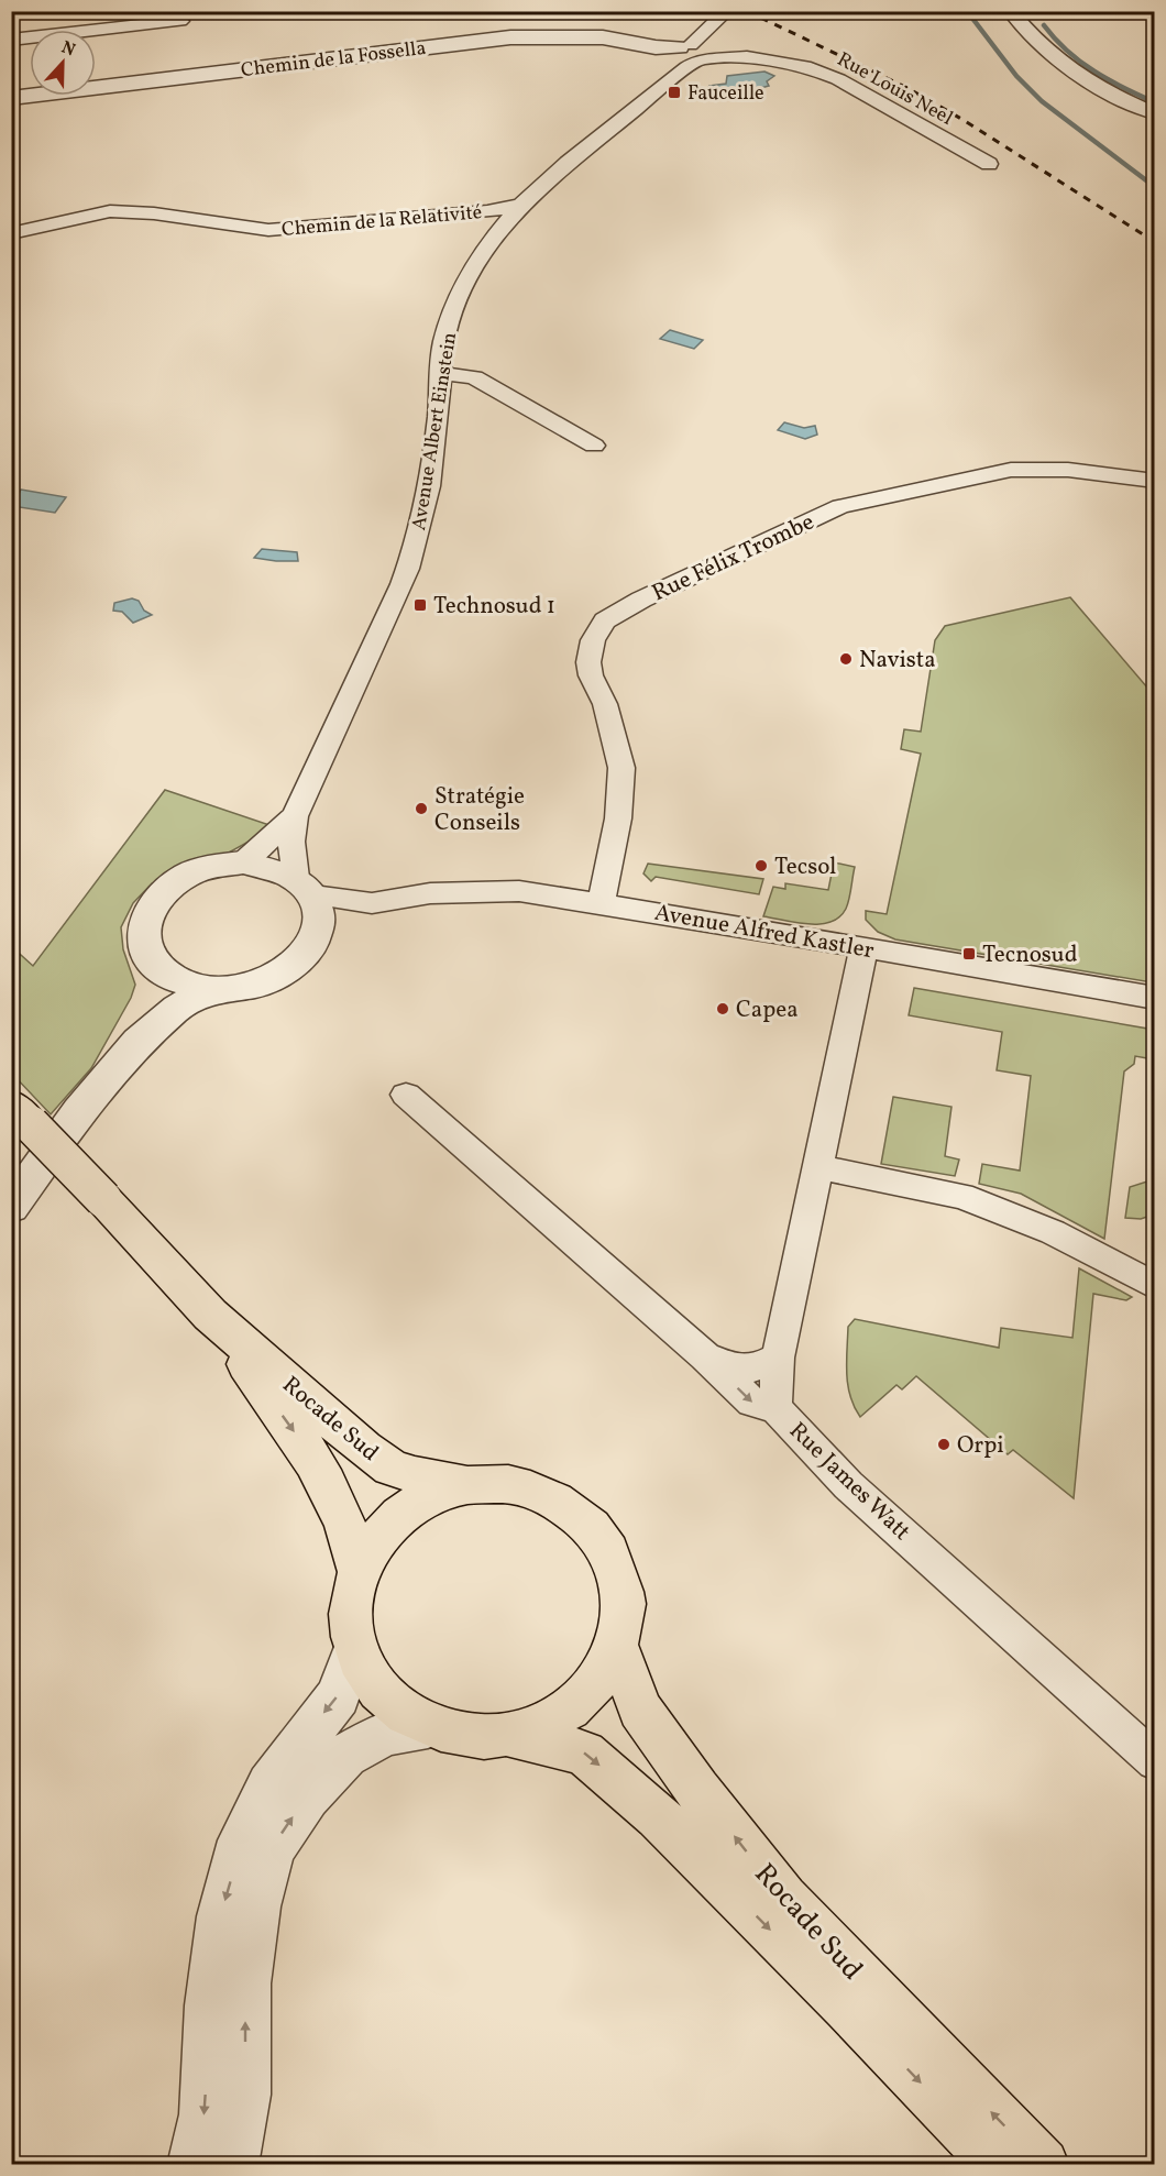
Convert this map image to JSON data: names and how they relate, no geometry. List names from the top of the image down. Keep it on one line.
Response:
{"streets":{"main road":["Rocade Sud"],"street":["Chemin de la Fossella","Rue Louis Neel","Chemin de la Relativité","Avenue Albert Einstein","Rue Félix Trombe","Avenue Alfred Kastler","Rue James Watt"]},"crossings":[["Chemin de la Fossella","Rue Louis Neel"],["Chemin de la Fossella","Avenue Albert Einstein"],["Rue Louis Neel","Avenue Albert Einstein"],["Chemin de la Relativité","Avenue Albert Einstein"],["Rue Félix Trombe","Avenue Alfred Kastler"],["Avenue Alfred Kastler","Rue James Watt"]],"places":{"transit":["Fauceille","Technosud 1","Tecnosud"],"other":["Navista","Stratégie Conseils","Tecsol","Capea","Orpi"]},"north":"top"}
